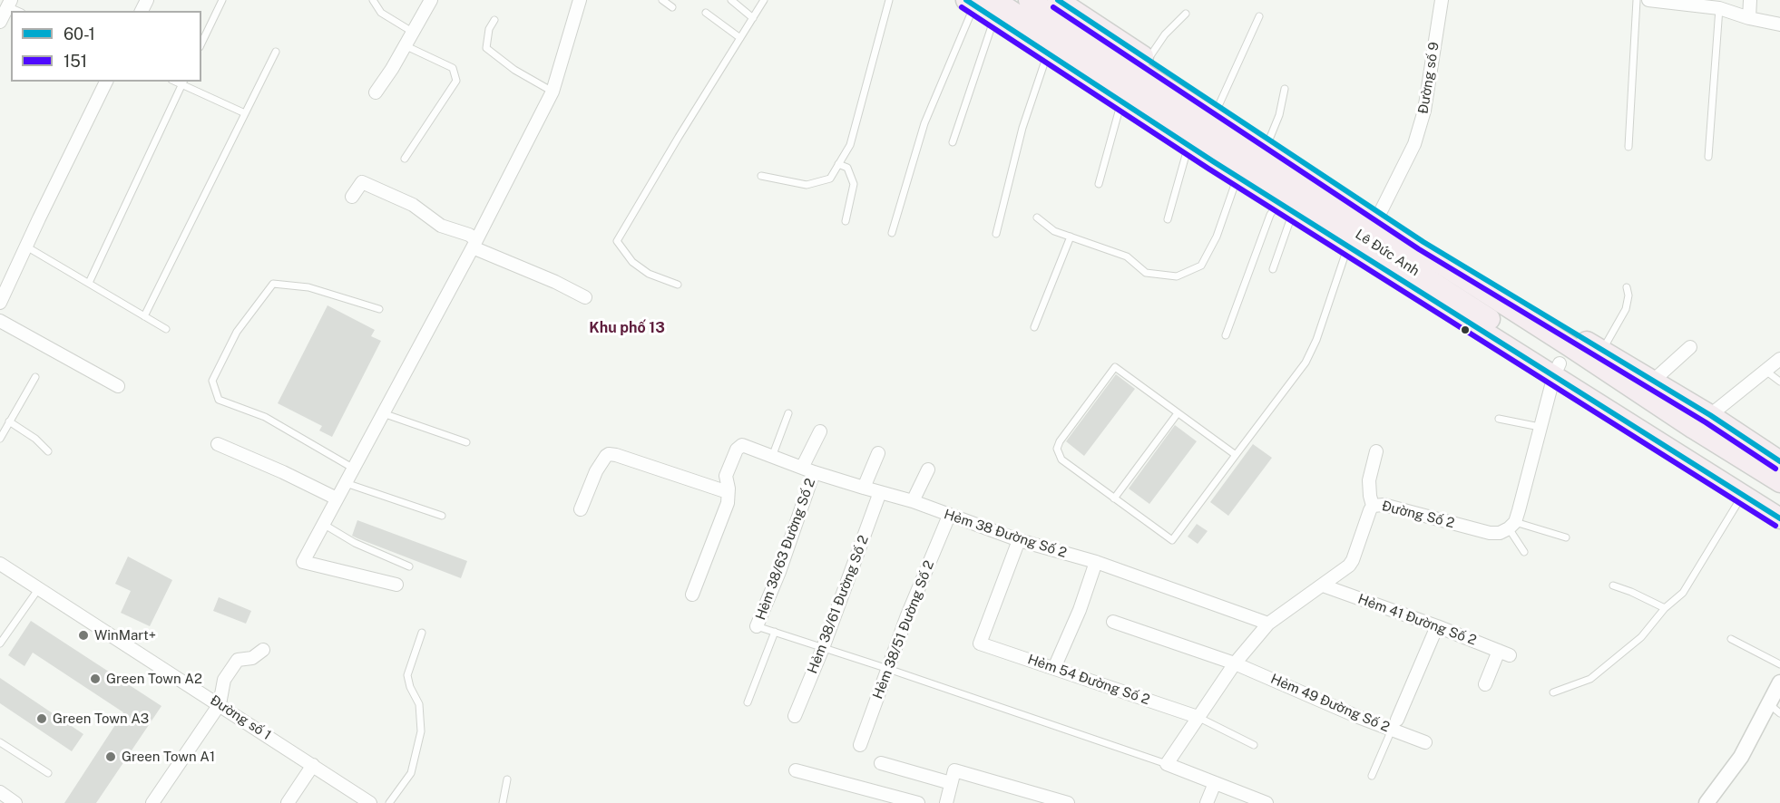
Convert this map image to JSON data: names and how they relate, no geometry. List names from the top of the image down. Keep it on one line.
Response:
{"streets":{"highway":["Lê Đức Anh"],"street":["Đường số 9","Đường Số 2","Hẻm 38 Đường Số 2","Hẻm 38/63 Đường Số 2","Hẻm 38/61 Đường Số 2","Hẻm 41 Đường Số 2","Hẻm 38/51 Đường Số 2","Hẻm 54 Đường Số 2","Hẻm 49 Đường Số 2","Đường số 1"]},"crossings":[["Đường số 9","Lê Đức Anh"],["Đường Số 2","Hẻm 38 Đường Số 2"],["Đường Số 2","Hẻm 41 Đường Số 2"],["Đường Số 2","Hẻm 54 Đường Số 2"],["Đường Số 2","Hẻm 49 Đường Số 2"],["Hẻm 38 Đường Số 2","Hẻm 38/63 Đường Số 2"],["Hẻm 38 Đường Số 2","Hẻm 38/61 Đường Số 2"],["Hẻm 38 Đường Số 2","Hẻm 38/51 Đường Số 2"],["Hẻm 38 Đường Số 2","Hẻm 54 Đường Số 2"]],"districts":["Khu phố 13"],"places":["WinMart+","Green Town A2","Green Town A3","Green Town A1"],"lines":["transit line 60-1","transit line 151"],"legend":["60-1","151"]}
